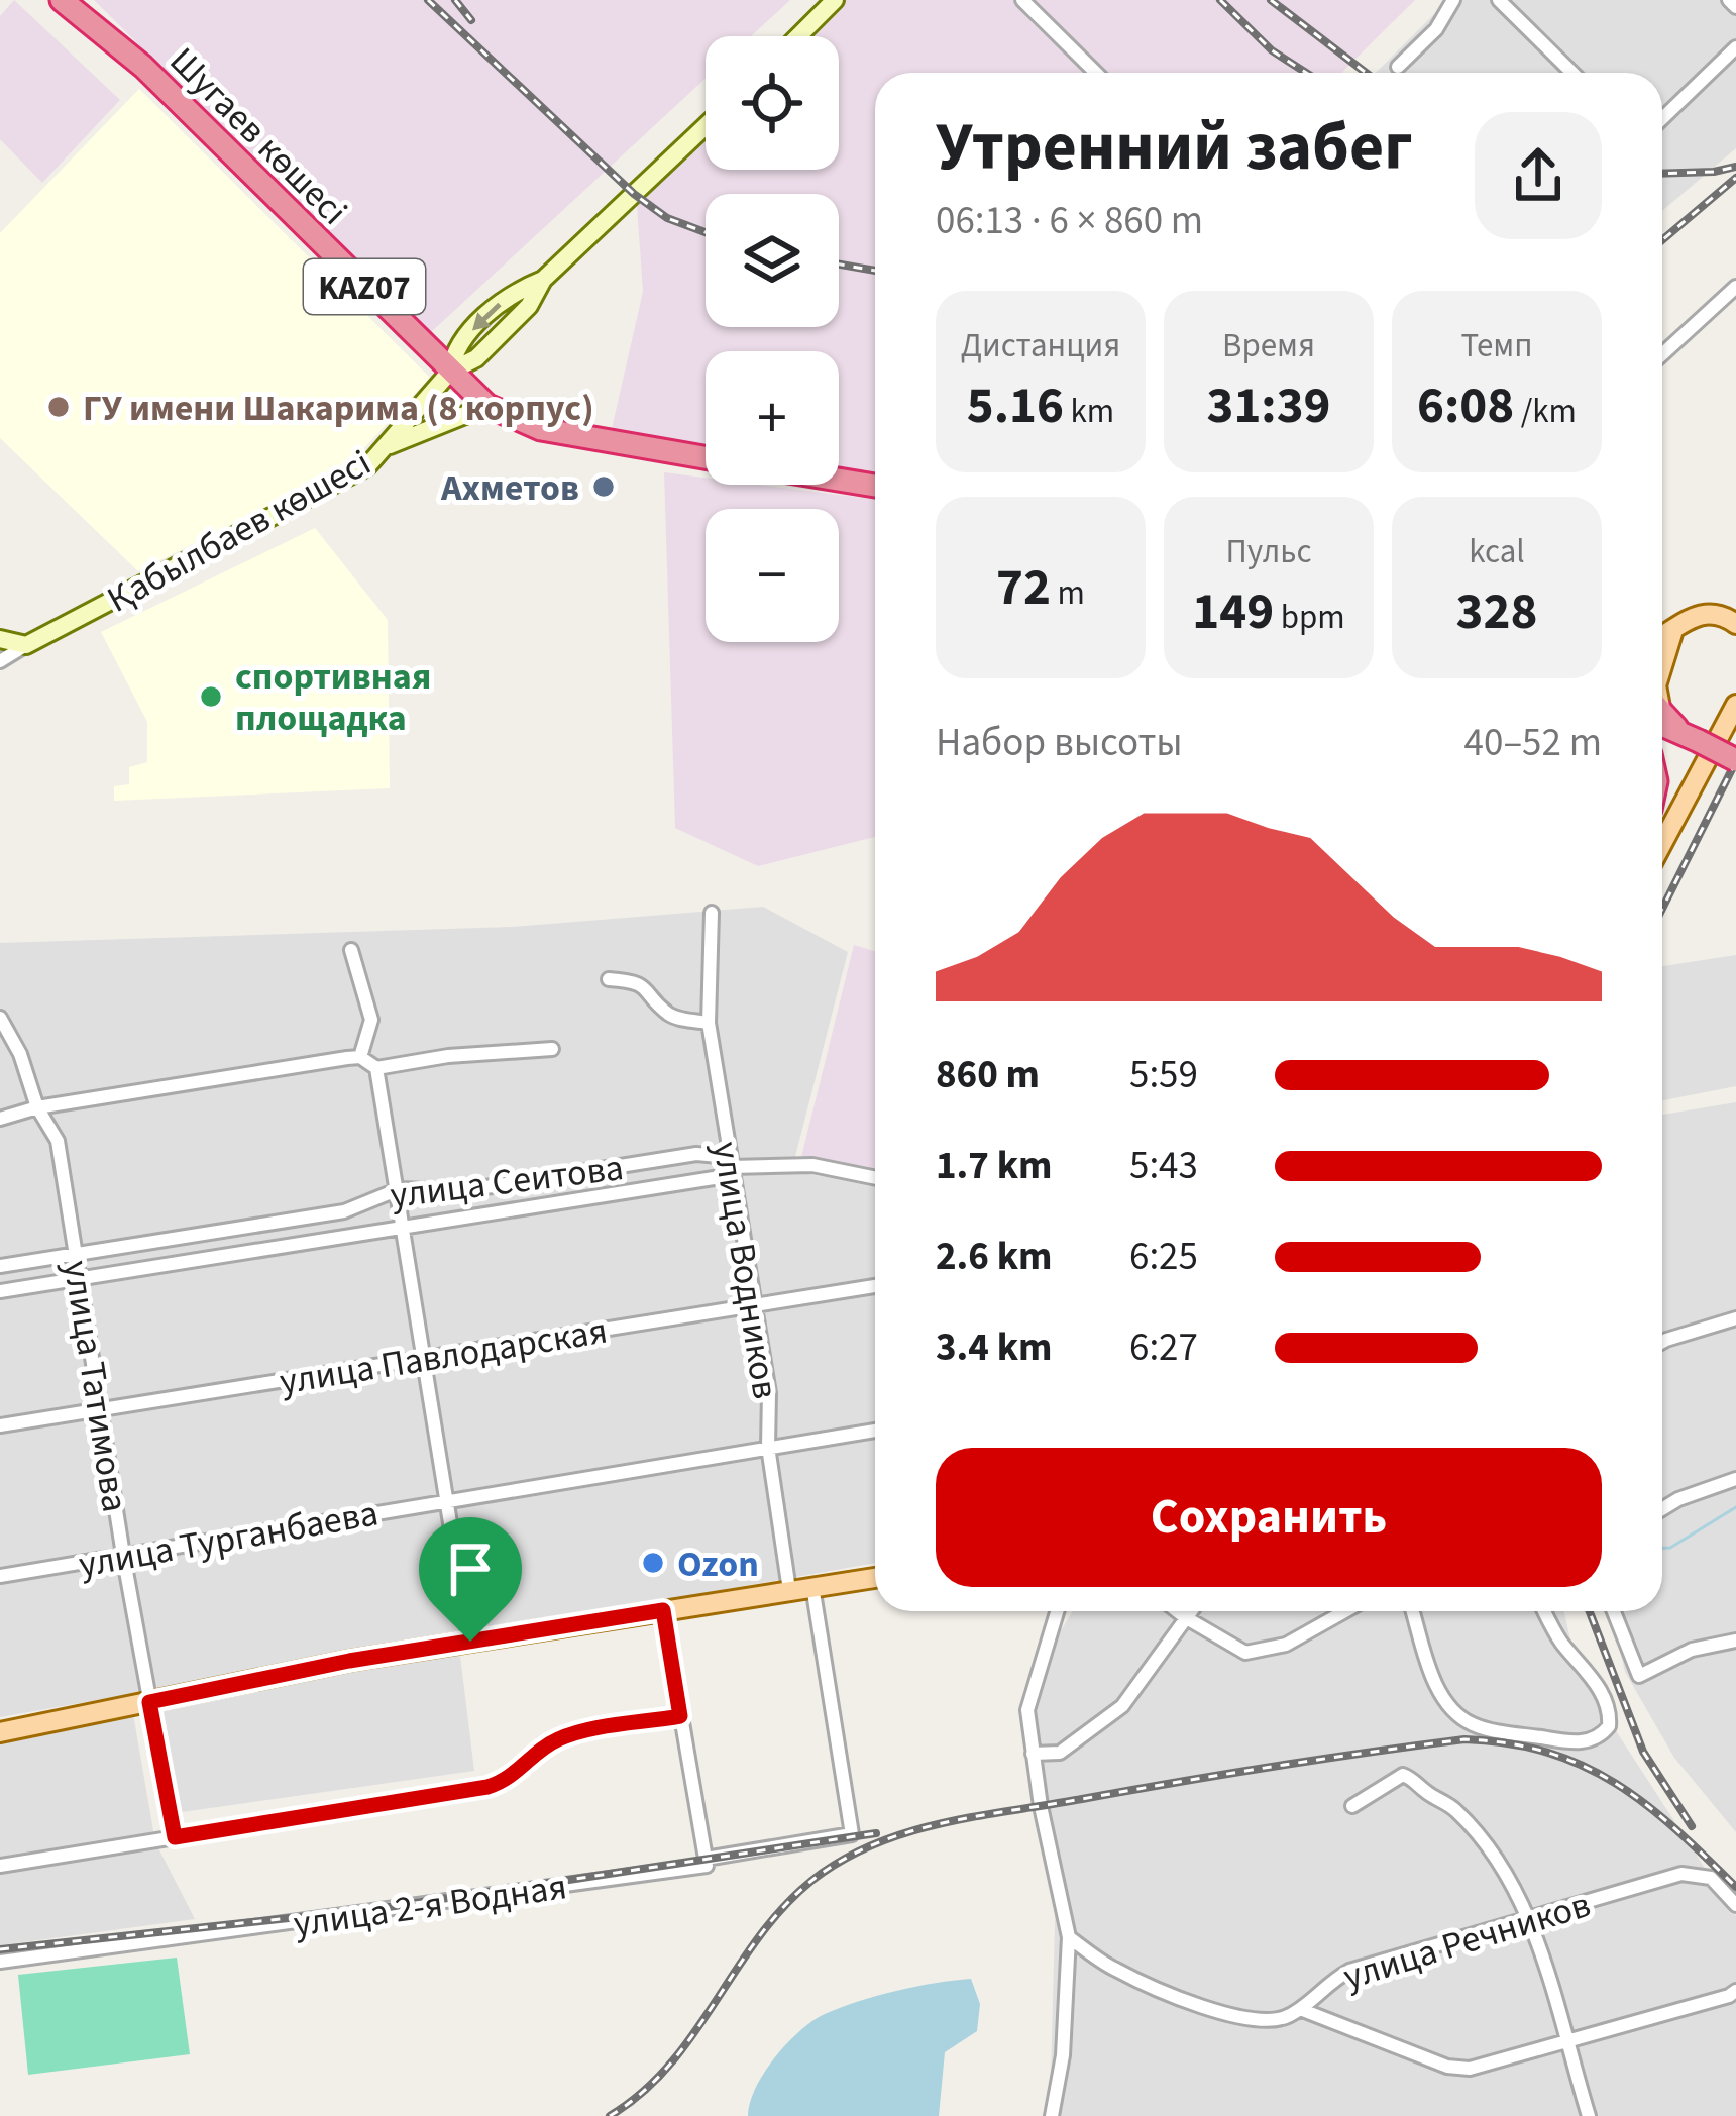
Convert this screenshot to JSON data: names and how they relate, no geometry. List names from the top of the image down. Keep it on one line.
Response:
{"streets":{"highway":["Шугаев көшесі","KAZ07"],"main road":["Қабылбаев көшесі"],"street":["улица Сеитова","улица Водников","улица Павлодарская","улица Татимова","улица Турганбаева","улица 2-я Водная","улица Речников"]},"crossings":[["Шугаев көшесі","Қабылбаев көшесі"],["улица Сеитова","улица Водников"],["улица Сеитова","улица Татимова"],["улица Водников","улица Павлодарская"],["улица Водников","улица Турганбаева"],["улица Павлодарская","улица Татимова"],["улица Татимова","улица Турганбаева"]],"places":["ГУ имени Шакарима (8 корпус)","Ахметов","спортивная площадка","Ozon"],"page":{"map_buttons":["+","−"],"heading":["Утренний забег","06:13 · 6 × 860 m"],"stats":[["Дистанция","5.16 km"],["Время","31:39"],["Темп","6:08 /km"],["72 m"],["Пульс","149 bpm"],["kcal","328"]],"chart":["Набор высоты","40–52 m"],"list":[{"name":"860 m","note":"5:59"},{"name":"1.7 km","note":"5:43"},{"name":"2.6 km","note":"6:25"},{"name":"3.4 km","note":"6:27"}],"buttons":"Сохранить"}}
